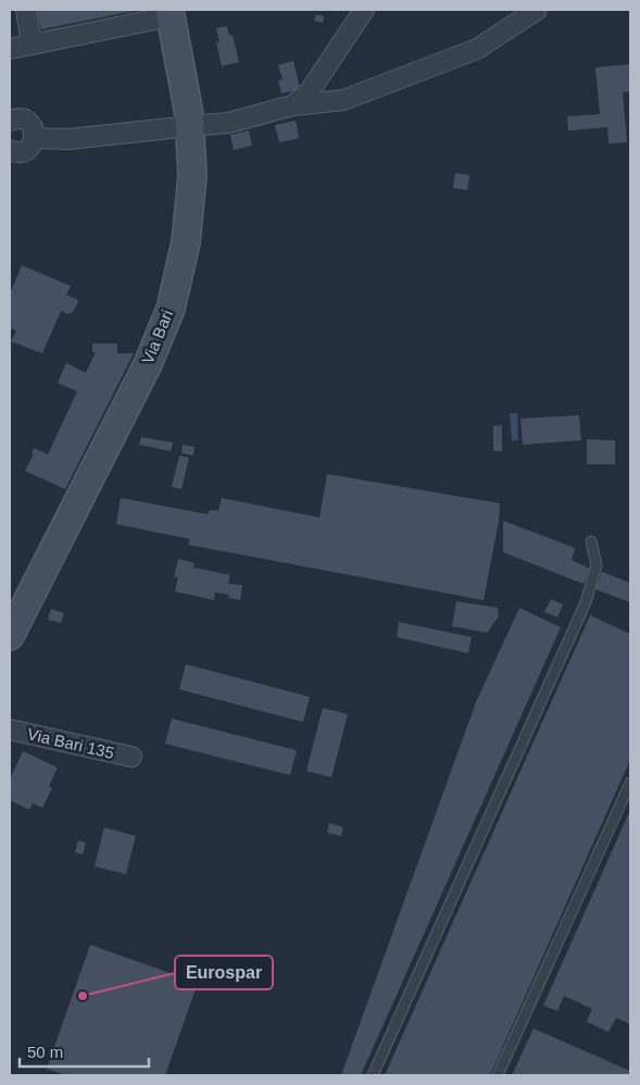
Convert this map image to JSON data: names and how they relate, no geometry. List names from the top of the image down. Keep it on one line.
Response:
{"streets":{"main road":["Via Bari"],"street":["Via Bari 135"]},"places":["Eurospar"],"scale_bar":"50 m"}
